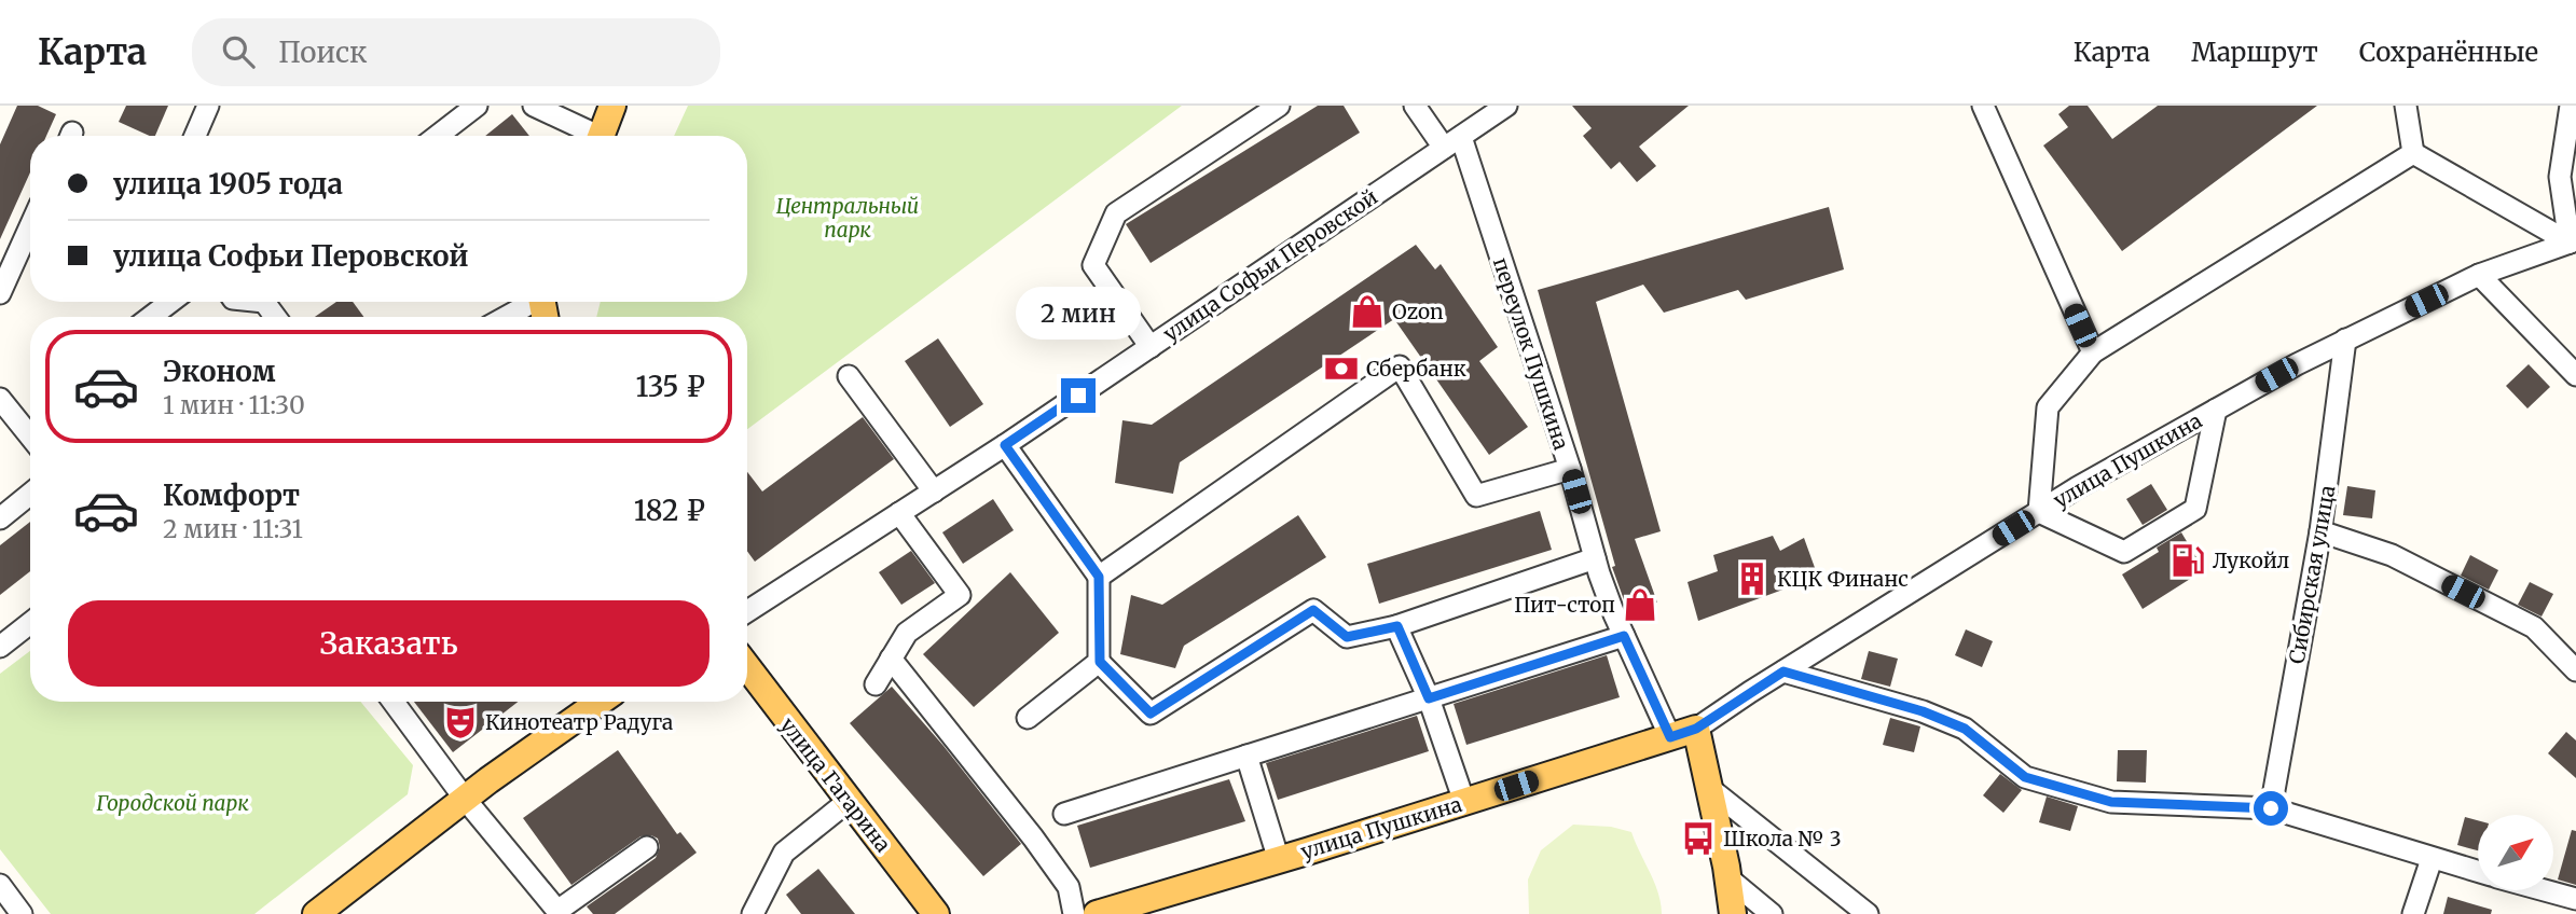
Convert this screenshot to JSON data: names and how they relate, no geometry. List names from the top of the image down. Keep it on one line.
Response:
{"streets":{"main road":["улица Пушкина","улица Гагарина"],"street":["улица Софьи Перовской","переулок Пушкина","Сибирская улица"]},"crossings":[["улица Софьи Перовской","переулок Пушкина"],["переулок Пушкина","улица Пушкина"],["улица Пушкина","Сибирская улица"]],"parks":["Центральный парк","Городской парк"],"places":{"shop":["Ozon","Пит-стоп"],"bank":["Сбербанк"],"fuel station":["Лукойл"],"building":["КЦК Финанс"],"theatre":["Кинотеатр Радуга"],"bus stop":["Школа № 3"]},"north":"top right","page":{"header":"Карта","search":"Поиск","nav":["Карта","Маршрут","Сохранённые"],"banner":["улица 1905 года","улица Софьи Перовской"],"bubble":"2 мин","list":[{"name":"Эконом","note":"1 мин · 11:30","value":"135 ₽"},{"name":"Комфорт","note":"2 мин · 11:31","value":"182 ₽"}],"buttons":"Заказать"}}
